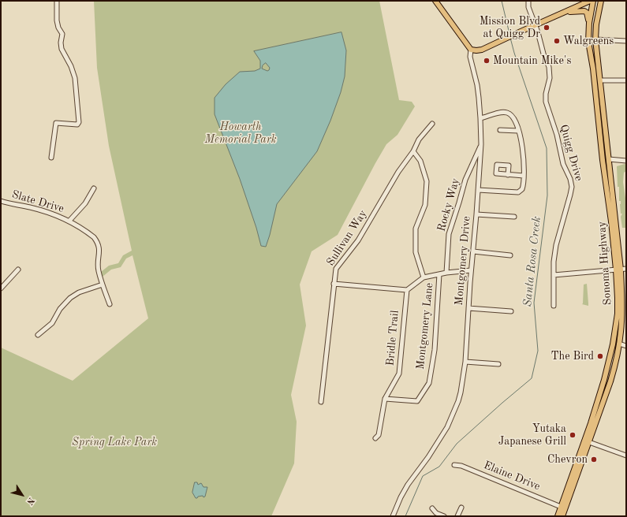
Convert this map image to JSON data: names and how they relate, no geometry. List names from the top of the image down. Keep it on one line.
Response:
{"streets":{"main road":["Sonoma Highway"],"street":["Quigg Drive","Slate Drive","Rocky Way","Sullivan Way","Montgomery Drive","Montgomery Lane","Bridle Trail","Elaine Drive"]},"crossings":[["Rocky Way","Montgomery Drive"],["Sonoma Highway","Elaine Drive"],["Montgomery Lane","Bridle Trail"]],"water":["Santa Rosa Creek"],"parks":["Howarth Memorial Park","Spring Lake Park"],"places":["Mission Blvd at Quigg Dr","Walgreens","Mountain Mike's","The Bird","Yutaka Japanese Grill","Chevron"],"north":"bottom right"}
